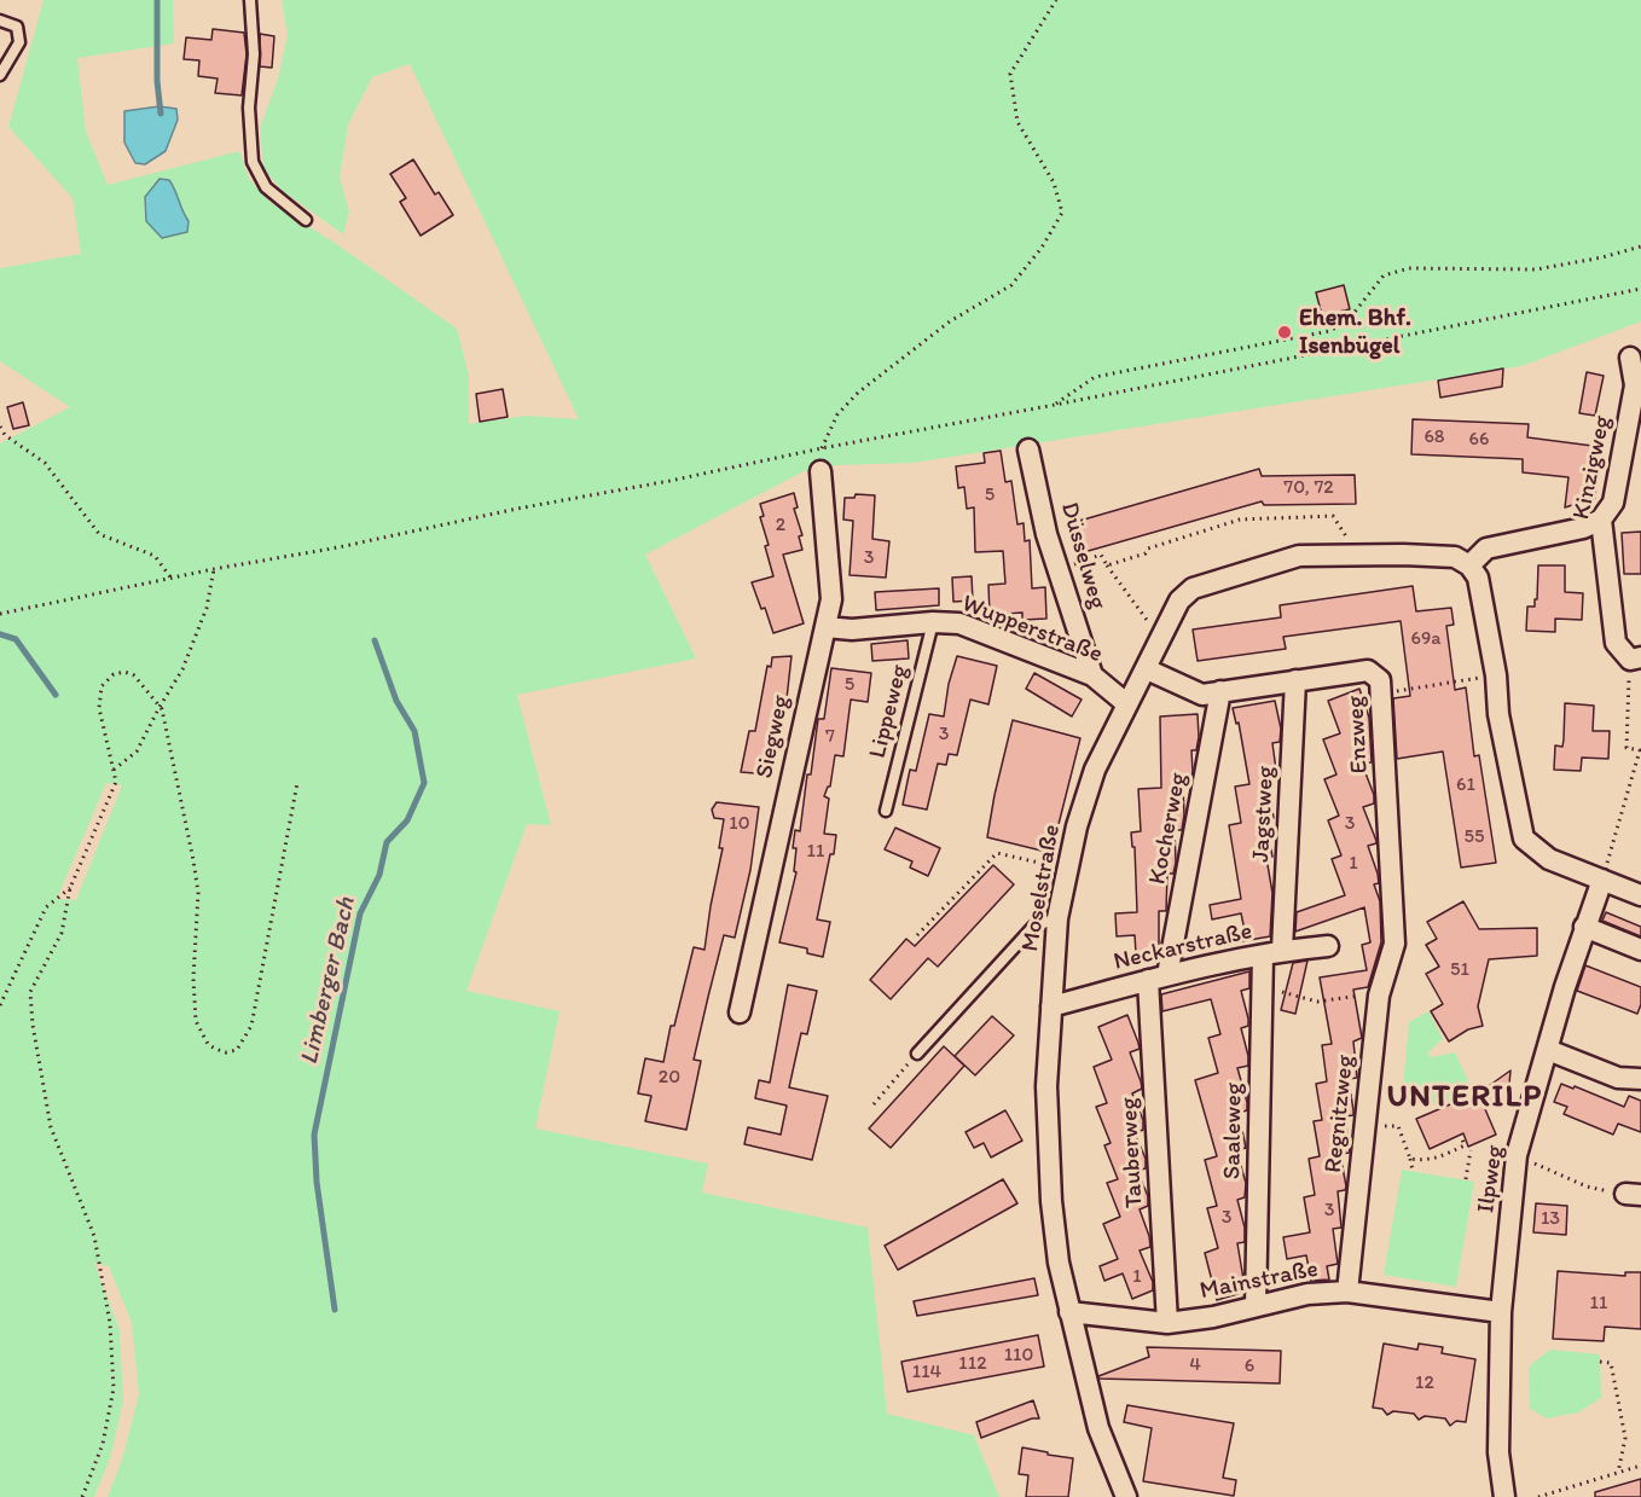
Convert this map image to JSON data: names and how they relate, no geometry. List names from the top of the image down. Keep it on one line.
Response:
{"streets":{"street":["Kinzigweg","Düsselweg","Wupperstraße","Enzweg","Siegweg","Jagstweg","Kocherweg","Moselstraße","Neckarstraße","Regnitzweg","Saaleweg","Tauberweg","Ilpweg","Mainstraße"],"lane":["Lippeweg"]},"crossings":[["Düsselweg","Wupperstraße"],["Wupperstraße","Lippeweg"],["Wupperstraße","Siegweg"],["Wupperstraße","Moselstraße"],["Enzweg","Jagstweg"],["Enzweg","Kocherweg"],["Enzweg","Moselstraße"],["Enzweg","Regnitzweg"],["Jagstweg","Neckarstraße"],["Kocherweg","Neckarstraße"],["Kocherweg","Tauberweg"],["Moselstraße","Neckarstraße"],["Moselstraße","Mainstraße"],["Neckarstraße","Saaleweg"],["Neckarstraße","Tauberweg"],["Regnitzweg","Mainstraße"],["Saaleweg","Mainstraße"],["Tauberweg","Mainstraße"],["Ilpweg","Mainstraße"]],"districts":["UNTERILP"],"water":["Limberger Bach"],"places":["Ehem. Bhf. Isenbügel"],"house_numbers":["68","66","70, 72","5","2","3","69a","5","3","7","61","10","3","55","11","1","51","20","3","3","13","1","11","110","112","4","6","114","12"]}
